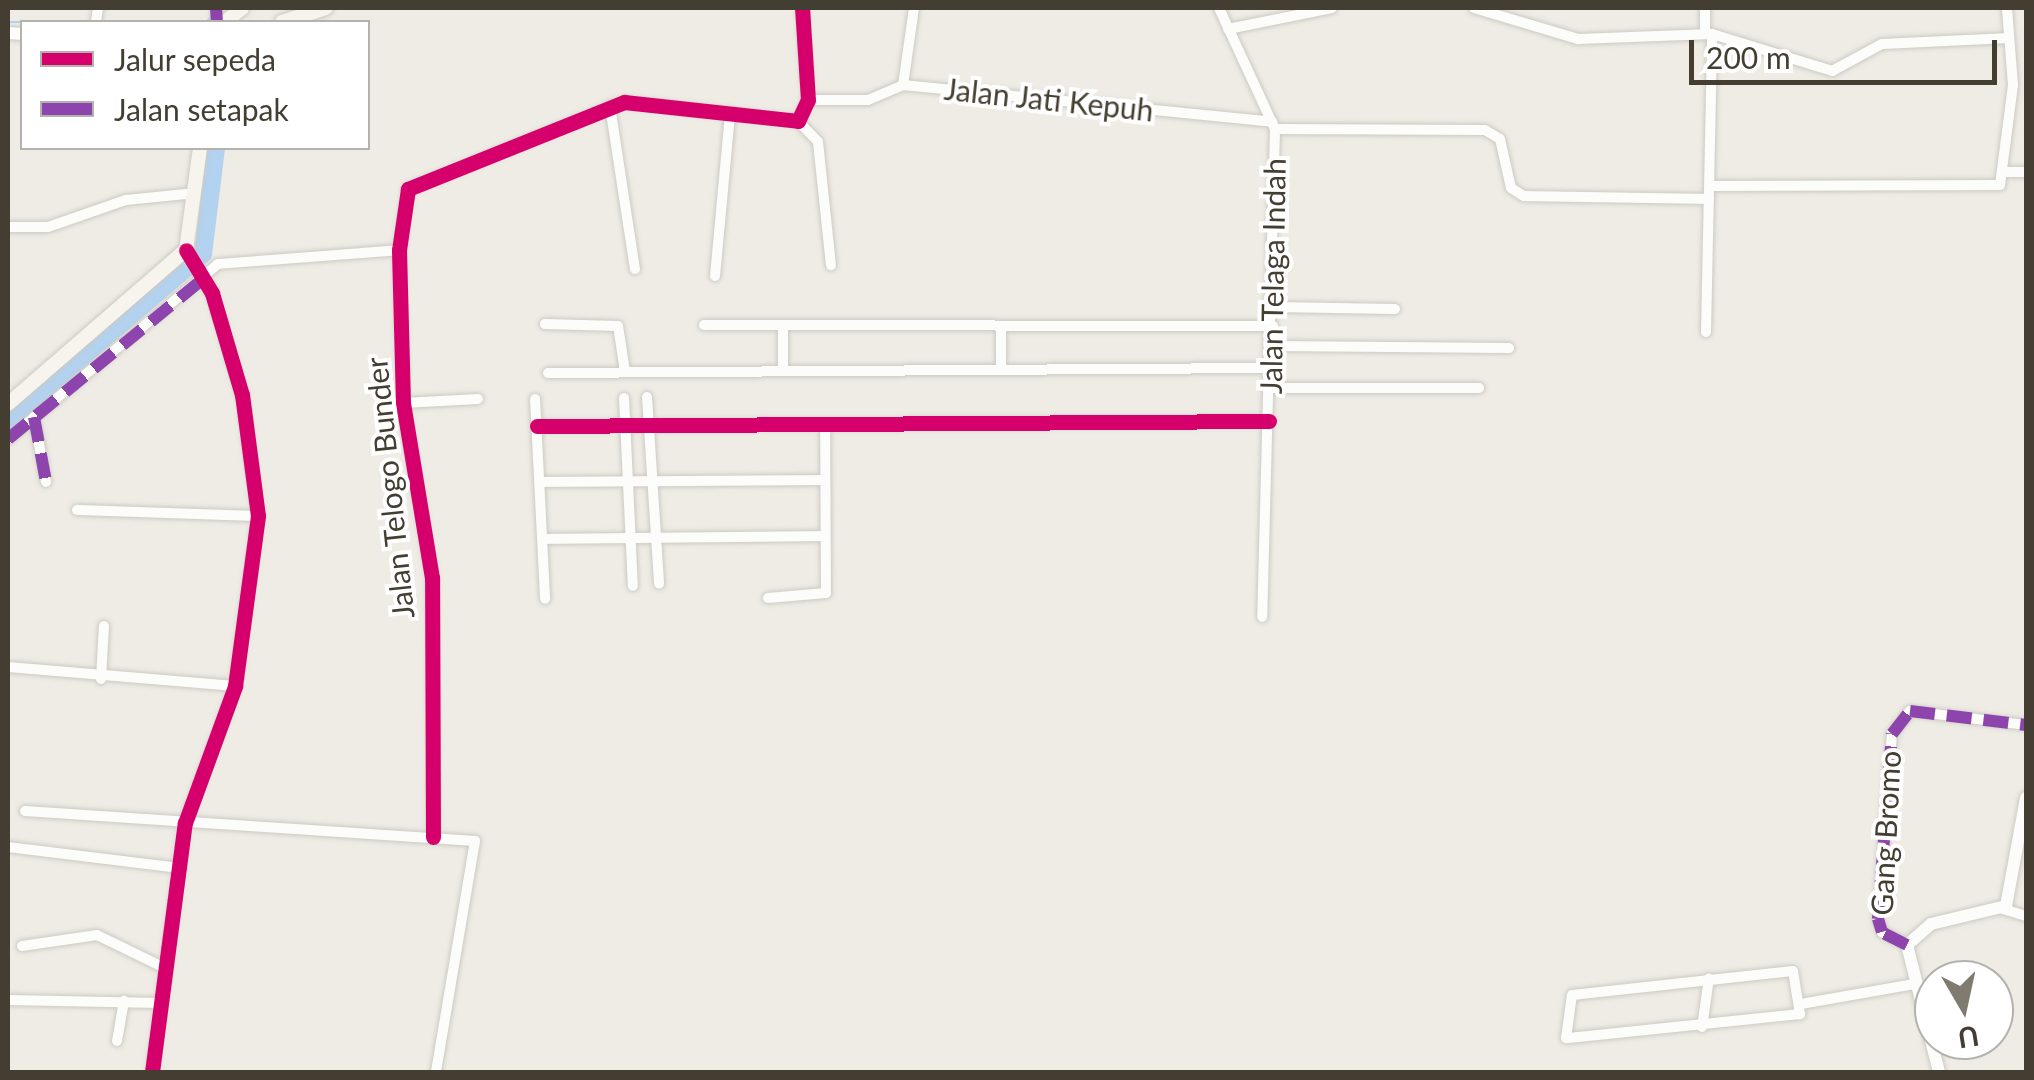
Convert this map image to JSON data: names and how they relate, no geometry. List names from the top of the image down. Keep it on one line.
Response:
{"streets":{"street":["Jalan Jati Kepuh","Jalan Telaga Indah","Jalan Telogo Bunder","Gang Bromo"]},"crossings":[["Jalan Jati Kepuh","Jalan Telaga Indah"]],"legend":["Jalur sepeda","Jalan setapak"],"scale_bar":"200 m","north":"bottom"}
